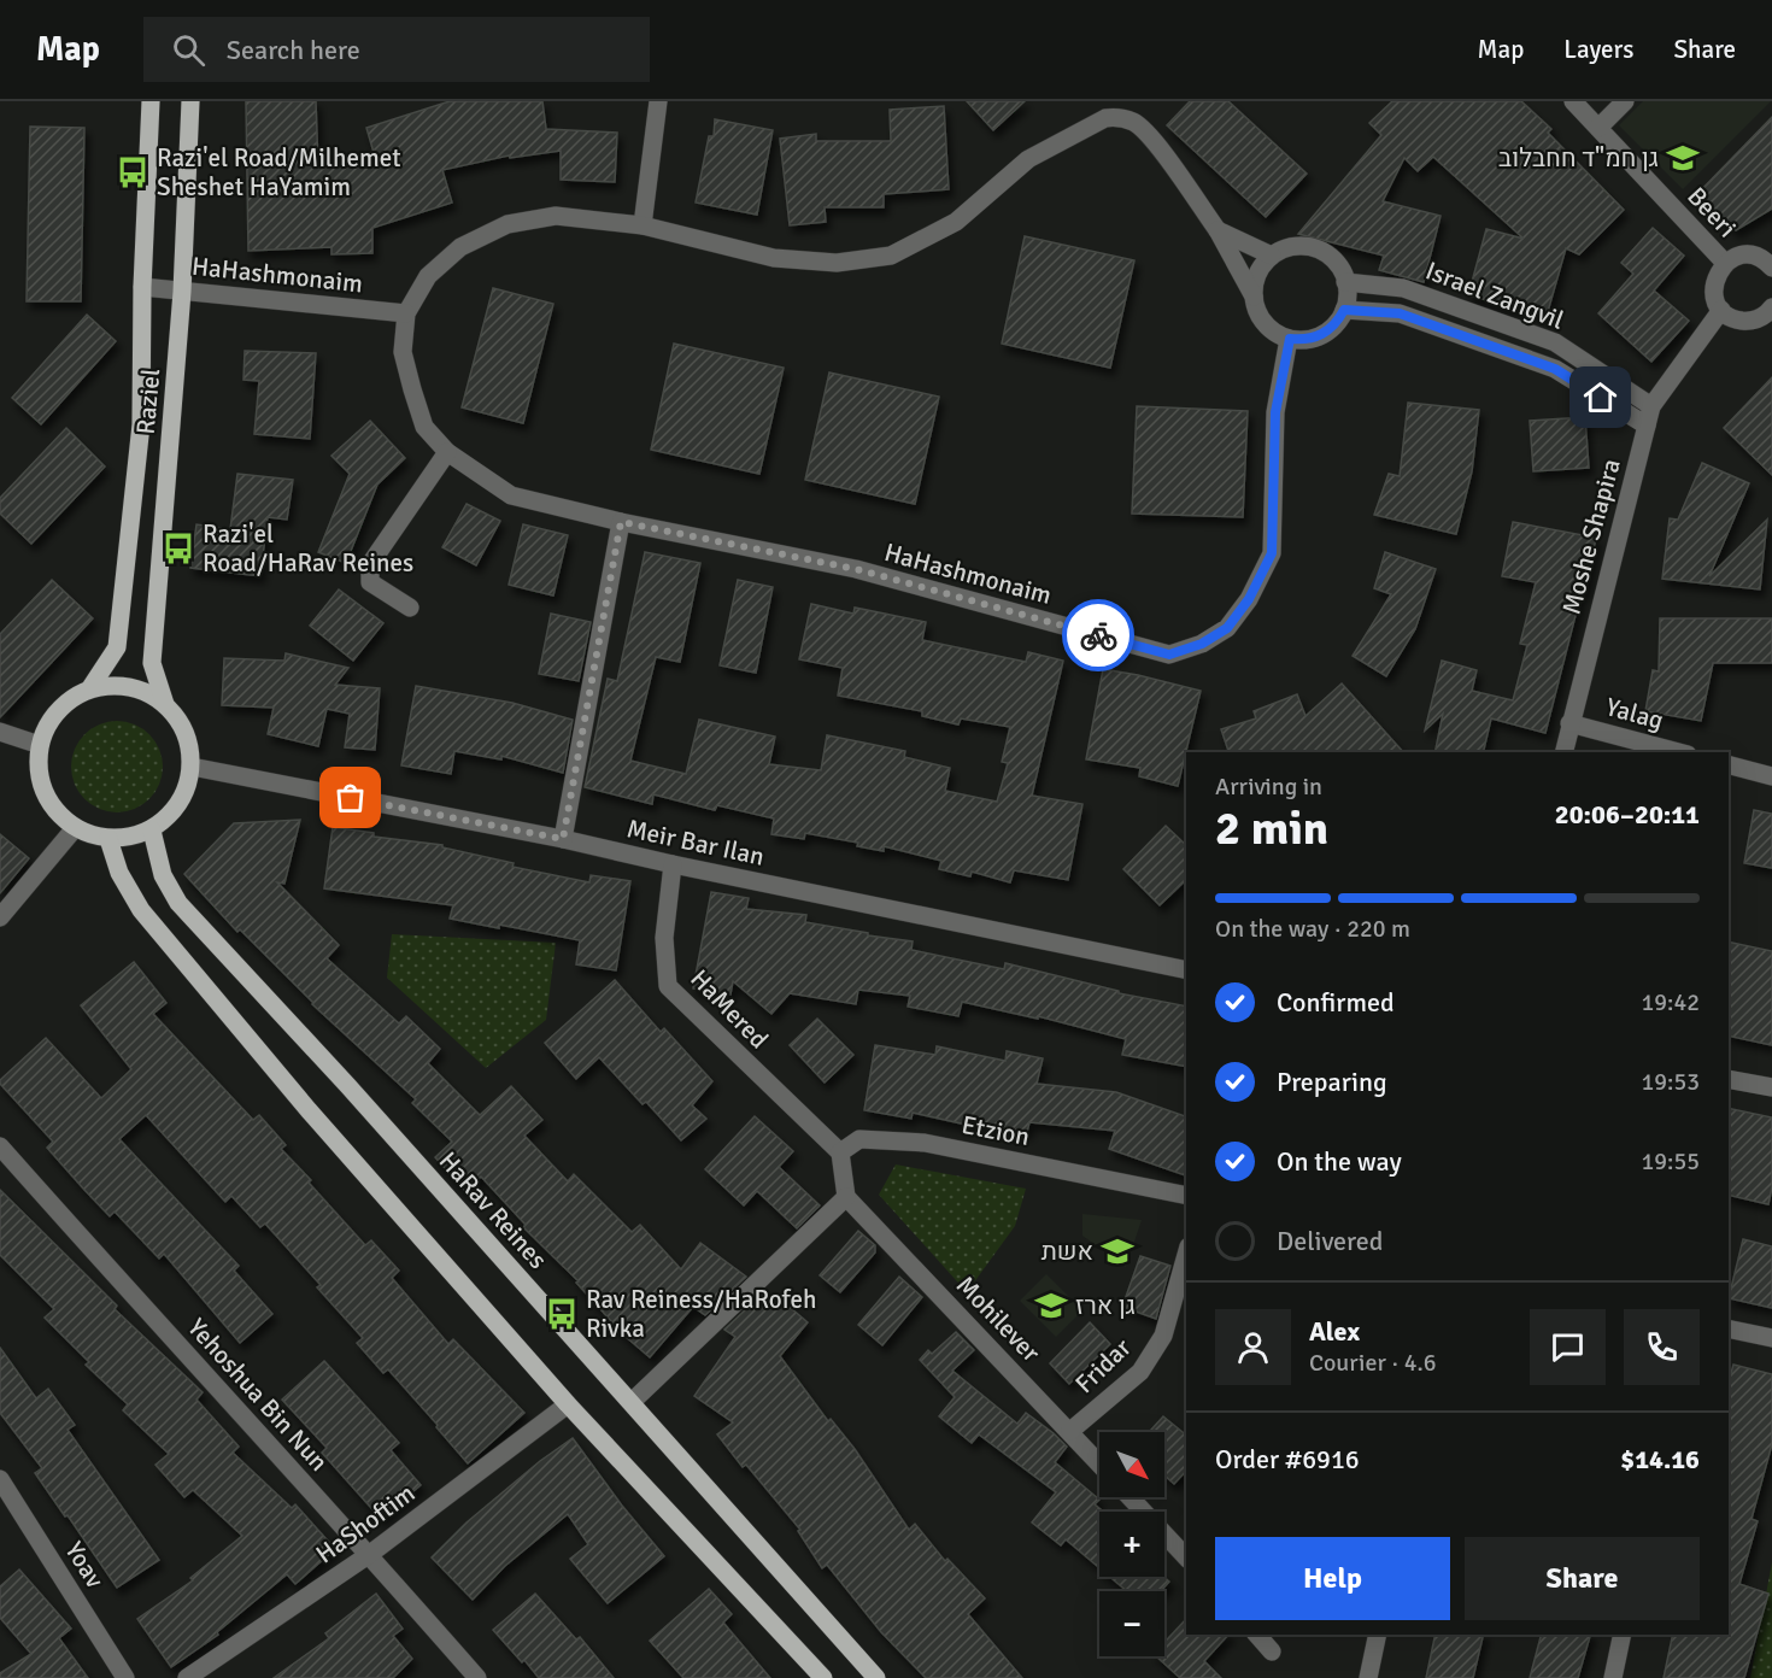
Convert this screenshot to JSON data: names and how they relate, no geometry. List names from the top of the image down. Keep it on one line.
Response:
{"streets":{"main road":["Raziel","HaRav Reines"],"street":["Beeri","HaHashmonaim","Israel Zangvil","Moshe Shapira","Yalag","Meir Bar Ilan","HaMered","Etzion","Mohilever","Fridar","Yehoshua Bin Nun","HaShoftim","Yoav"]},"crossings":[["HaHashmonaim","Israel Zangvil"],["HaHashmonaim","Raziel"],["Israel Zangvil","Moshe Shapira"],["Raziel","Meir Bar Ilan"],["Raziel","HaRav Reines"],["Moshe Shapira","Yalag"],["Meir Bar Ilan","HaMered"],["Meir Bar Ilan","HaRav Reines"],["HaMered","Etzion"],["Mohilever","Fridar"],["Yehoshua Bin Nun","HaShoftim"]],"places":{"school or university":["גן חמ\"ד חחבלוב","אשת","גן ארז"],"bus stop":["Razi'el Road/Milhemet Sheshet HaYamim","Razi'el Road/HaRav Reines","Rav Reiness/HaRofeh Rivka"]},"north":"bottom right","page":{"header":"Map","search":"Search here","nav":["Map","Layers","Share"],"heading":["2 min","Arriving in","20:06–20:11"],"panel":["Alex","Courier · 4.6","Order #6916","$14.16"],"bar":"On the way · 220 m","list":[["Confirmed","19:42"],["Preparing","19:53"],["On the way","19:55"],"Delivered"],"map_buttons":["+","−"],"buttons":["Help","Share"]}}
